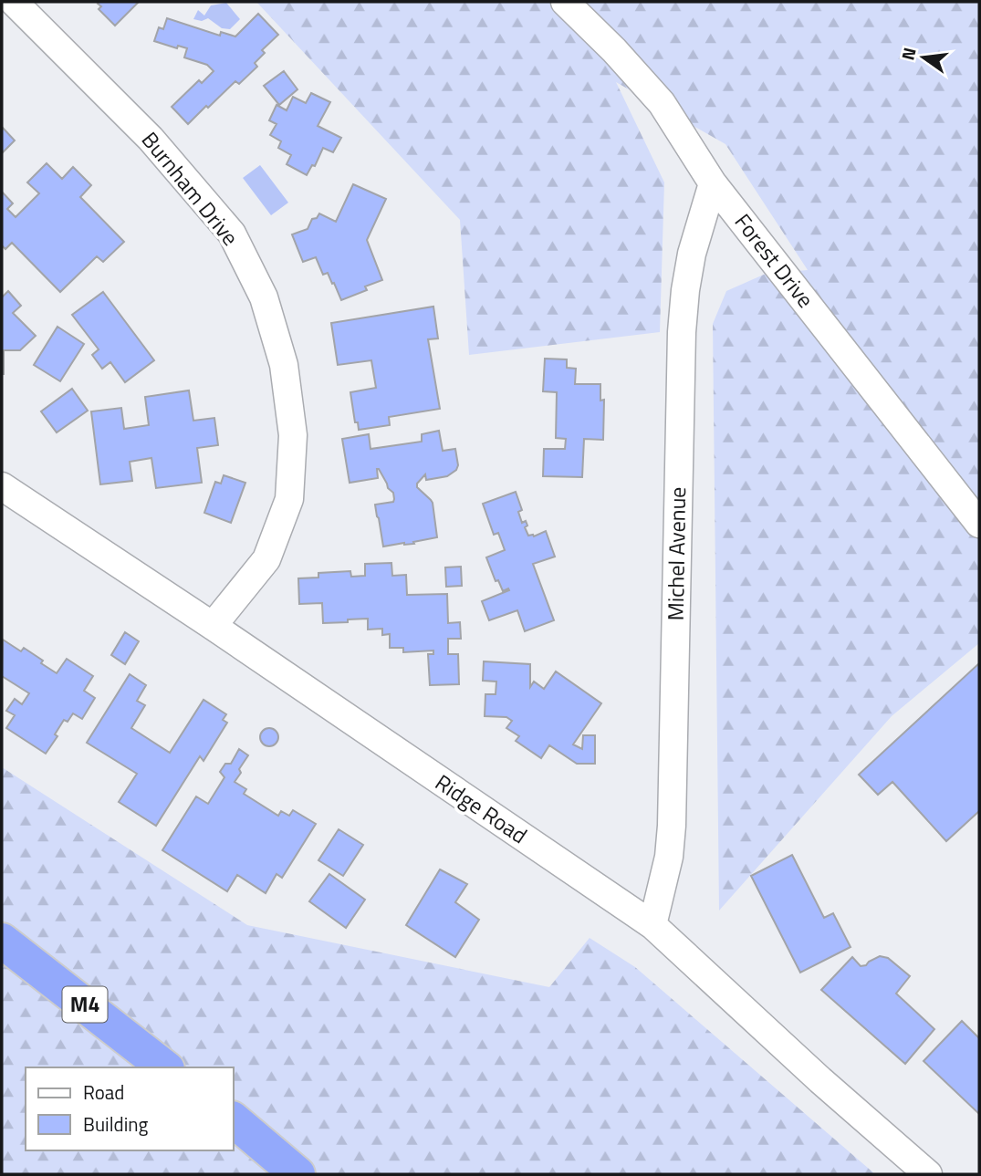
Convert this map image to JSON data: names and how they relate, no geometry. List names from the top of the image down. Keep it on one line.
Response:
{"streets":{"highway":["M4"],"street":["Burnham Drive","Forest Drive","Michel Avenue","Ridge Road"]},"crossings":[["Burnham Drive","Ridge Road"],["Forest Drive","Michel Avenue"],["Michel Avenue","Ridge Road"]],"legend":["Road","Building"],"north":"left"}
